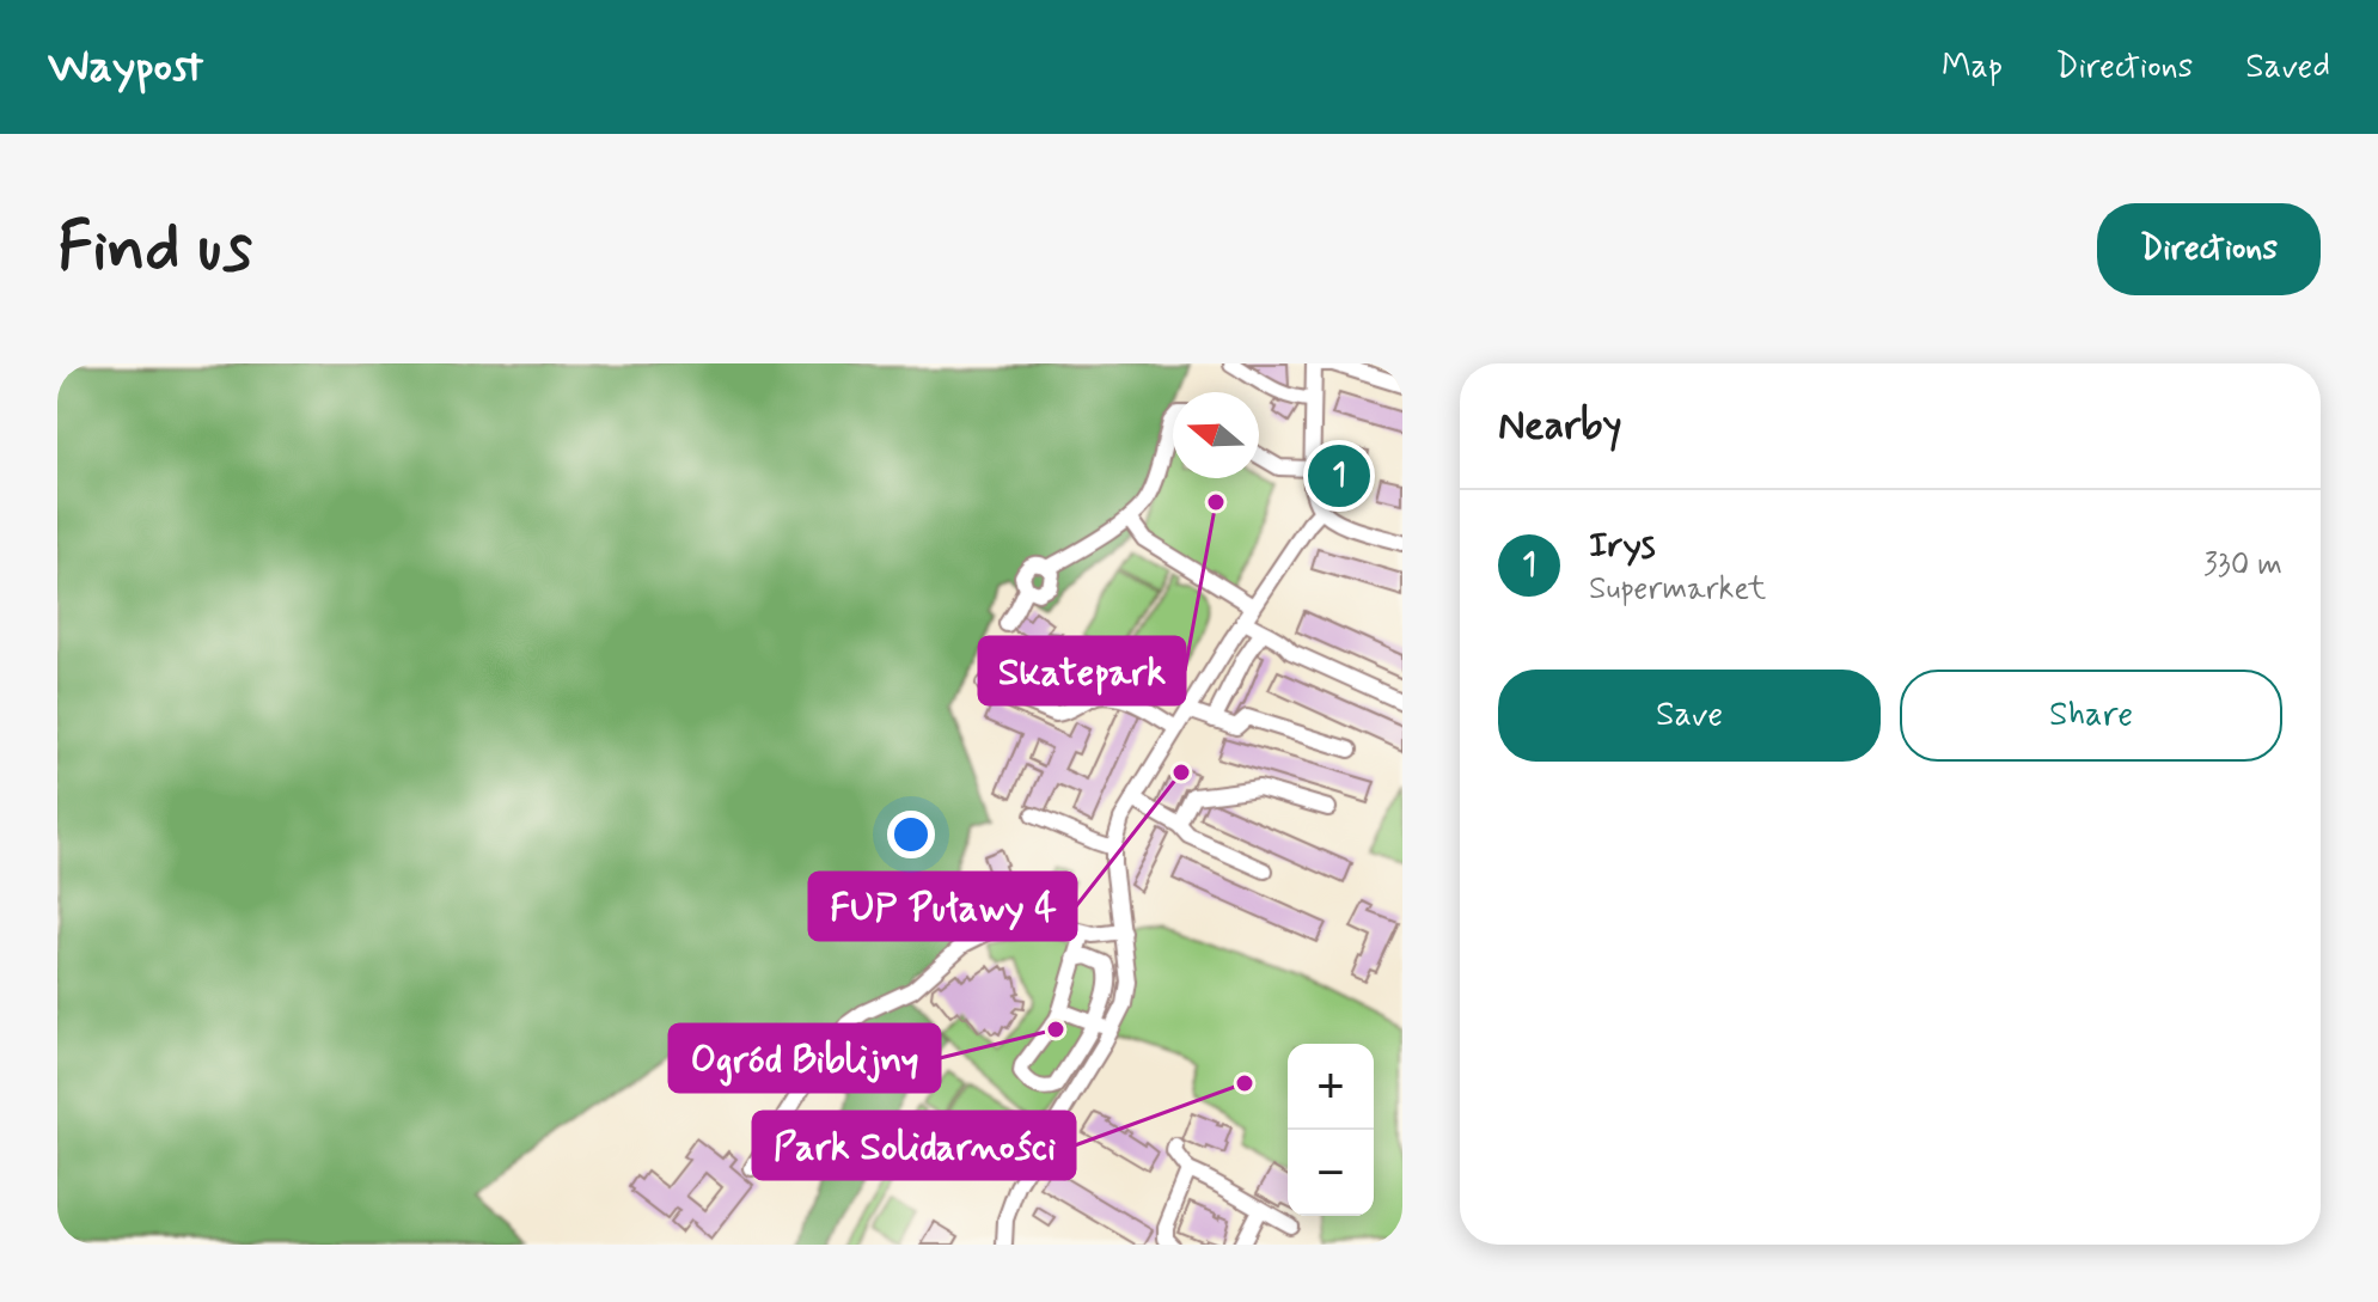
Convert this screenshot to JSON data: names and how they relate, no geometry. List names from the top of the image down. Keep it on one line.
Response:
{"places":["Skatepark","FUP Puławy 4","Ogród Biblijny","Park Solidarności"],"north":"left","page":{"header":"Waypost","nav":["Map","Directions","Saved"],"buttons":["Directions",["Save","Share"]],"title":"Find us","heading":"Nearby","pins":"1","list":[{"mark":"1","name":"Irys","note":"Supermarket","value":"330 m"}],"map_buttons":["+","−"]}}
